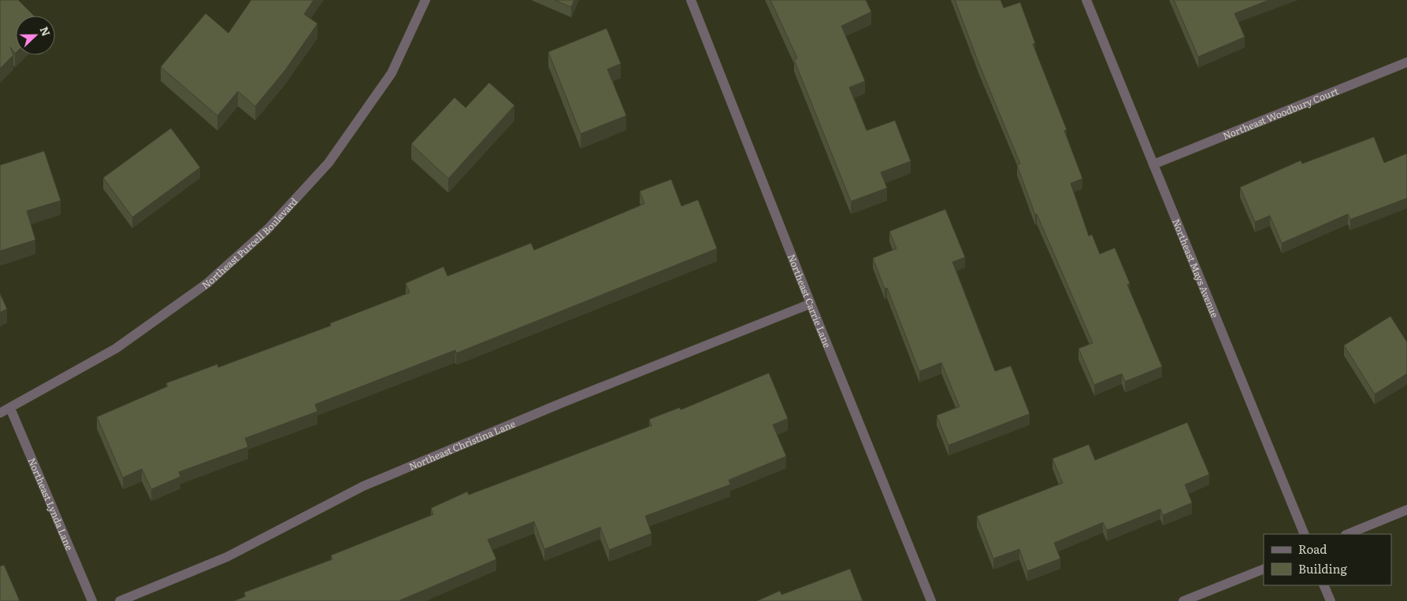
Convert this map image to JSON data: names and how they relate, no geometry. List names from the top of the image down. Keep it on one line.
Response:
{"streets":{"street":["Northeast Woodbury Court","Northeast Purcell Boulevard","Northeast Mays Avenue","Northeast Carrie Lane","Northeast Christina Lane","Northeast Lynda Lane"]},"crossings":[["Northeast Woodbury Court","Northeast Mays Avenue"],["Northeast Purcell Boulevard","Northeast Lynda Lane"],["Northeast Carrie Lane","Northeast Christina Lane"]],"legend":["Road","Building"],"north":"right"}
